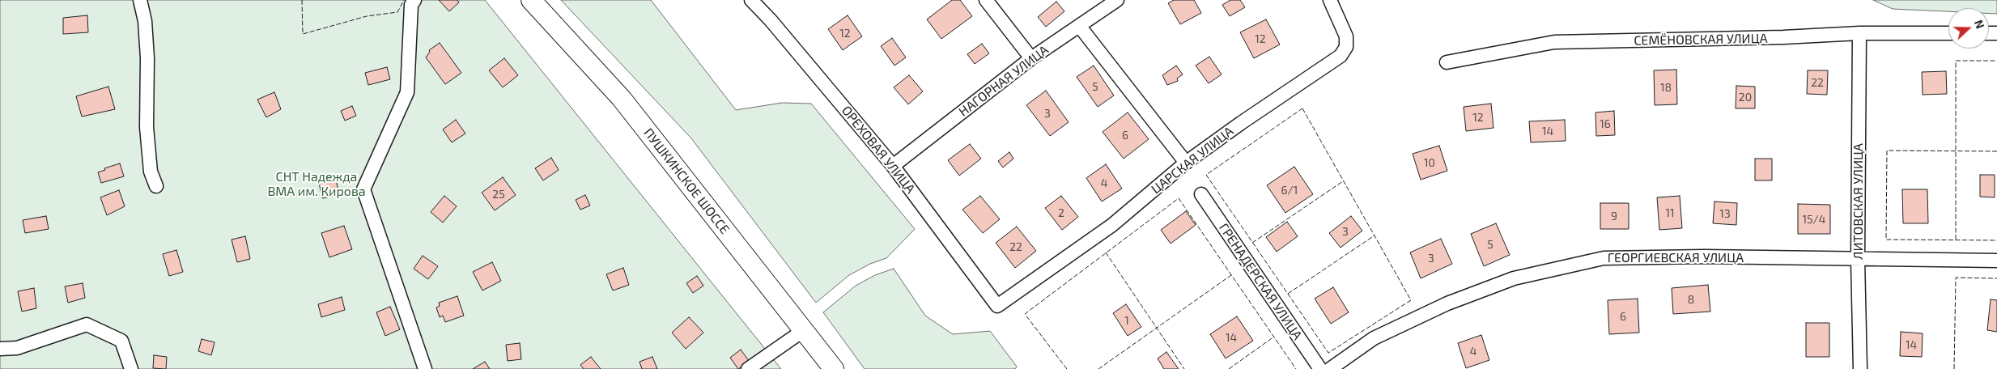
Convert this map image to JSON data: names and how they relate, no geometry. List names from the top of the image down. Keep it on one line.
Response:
{"streets":{"main road":["ПУШКИНСКОЕ ШОССЕ"],"street":["СЕМЁНОВСКАЯ УЛИЦА","НАГОРНАЯ УЛИЦА","ОРЕХОВАЯ УЛИЦА","ЦАРСКАЯ УЛИЦА","ЛИТОВСКАЯ УЛИЦА","ГЕОРГИЕВСКАЯ УЛИЦА","ГРЕНАДЕРСКАЯ УЛИЦА"]},"crossings":[["СЕМЁНОВСКАЯ УЛИЦА","ЛИТОВСКАЯ УЛИЦА"],["НАГОРНАЯ УЛИЦА","ОРЕХОВАЯ УЛИЦА"],["ОРЕХОВАЯ УЛИЦА","ЦАРСКАЯ УЛИЦА"],["ЛИТОВСКАЯ УЛИЦА","ГЕОРГИЕВСКАЯ УЛИЦА"]],"parks":["СНТ Надежда ВМА им. Кирова"],"house_numbers":["12","12","22","5","18","20","3","12","16","14","6","10","4","6/1","25","2","11","13","9","15/4","3","5","22","3","8","6","1","14","14","4"],"north":"right"}
